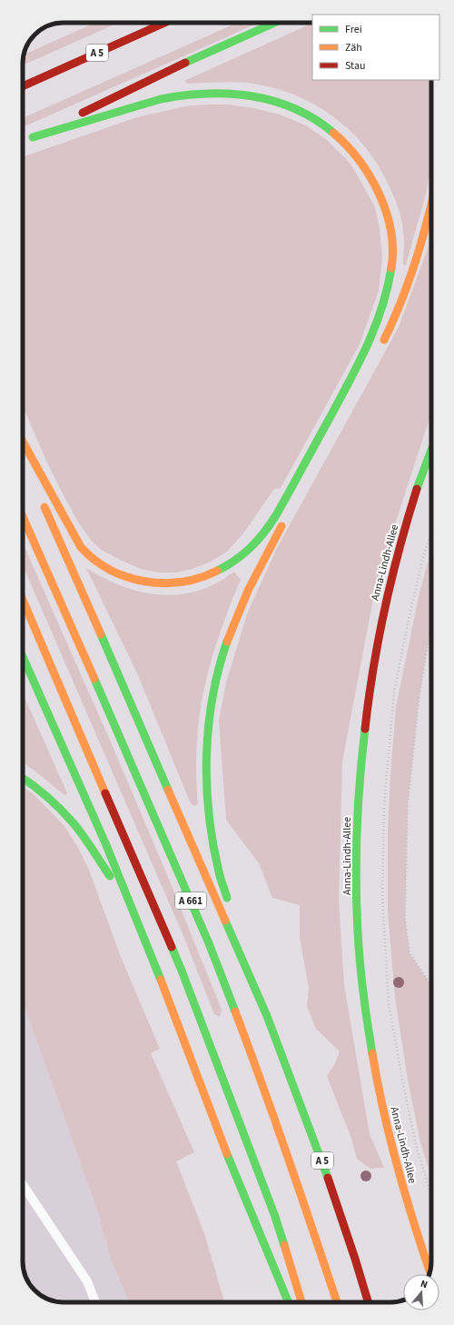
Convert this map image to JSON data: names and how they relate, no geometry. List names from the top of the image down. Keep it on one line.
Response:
{"streets":{"main road":["A 5","Anna-Lindh-Allee","A 661"]},"legend":["Frei","Zäh","Stau"],"north":"top"}
